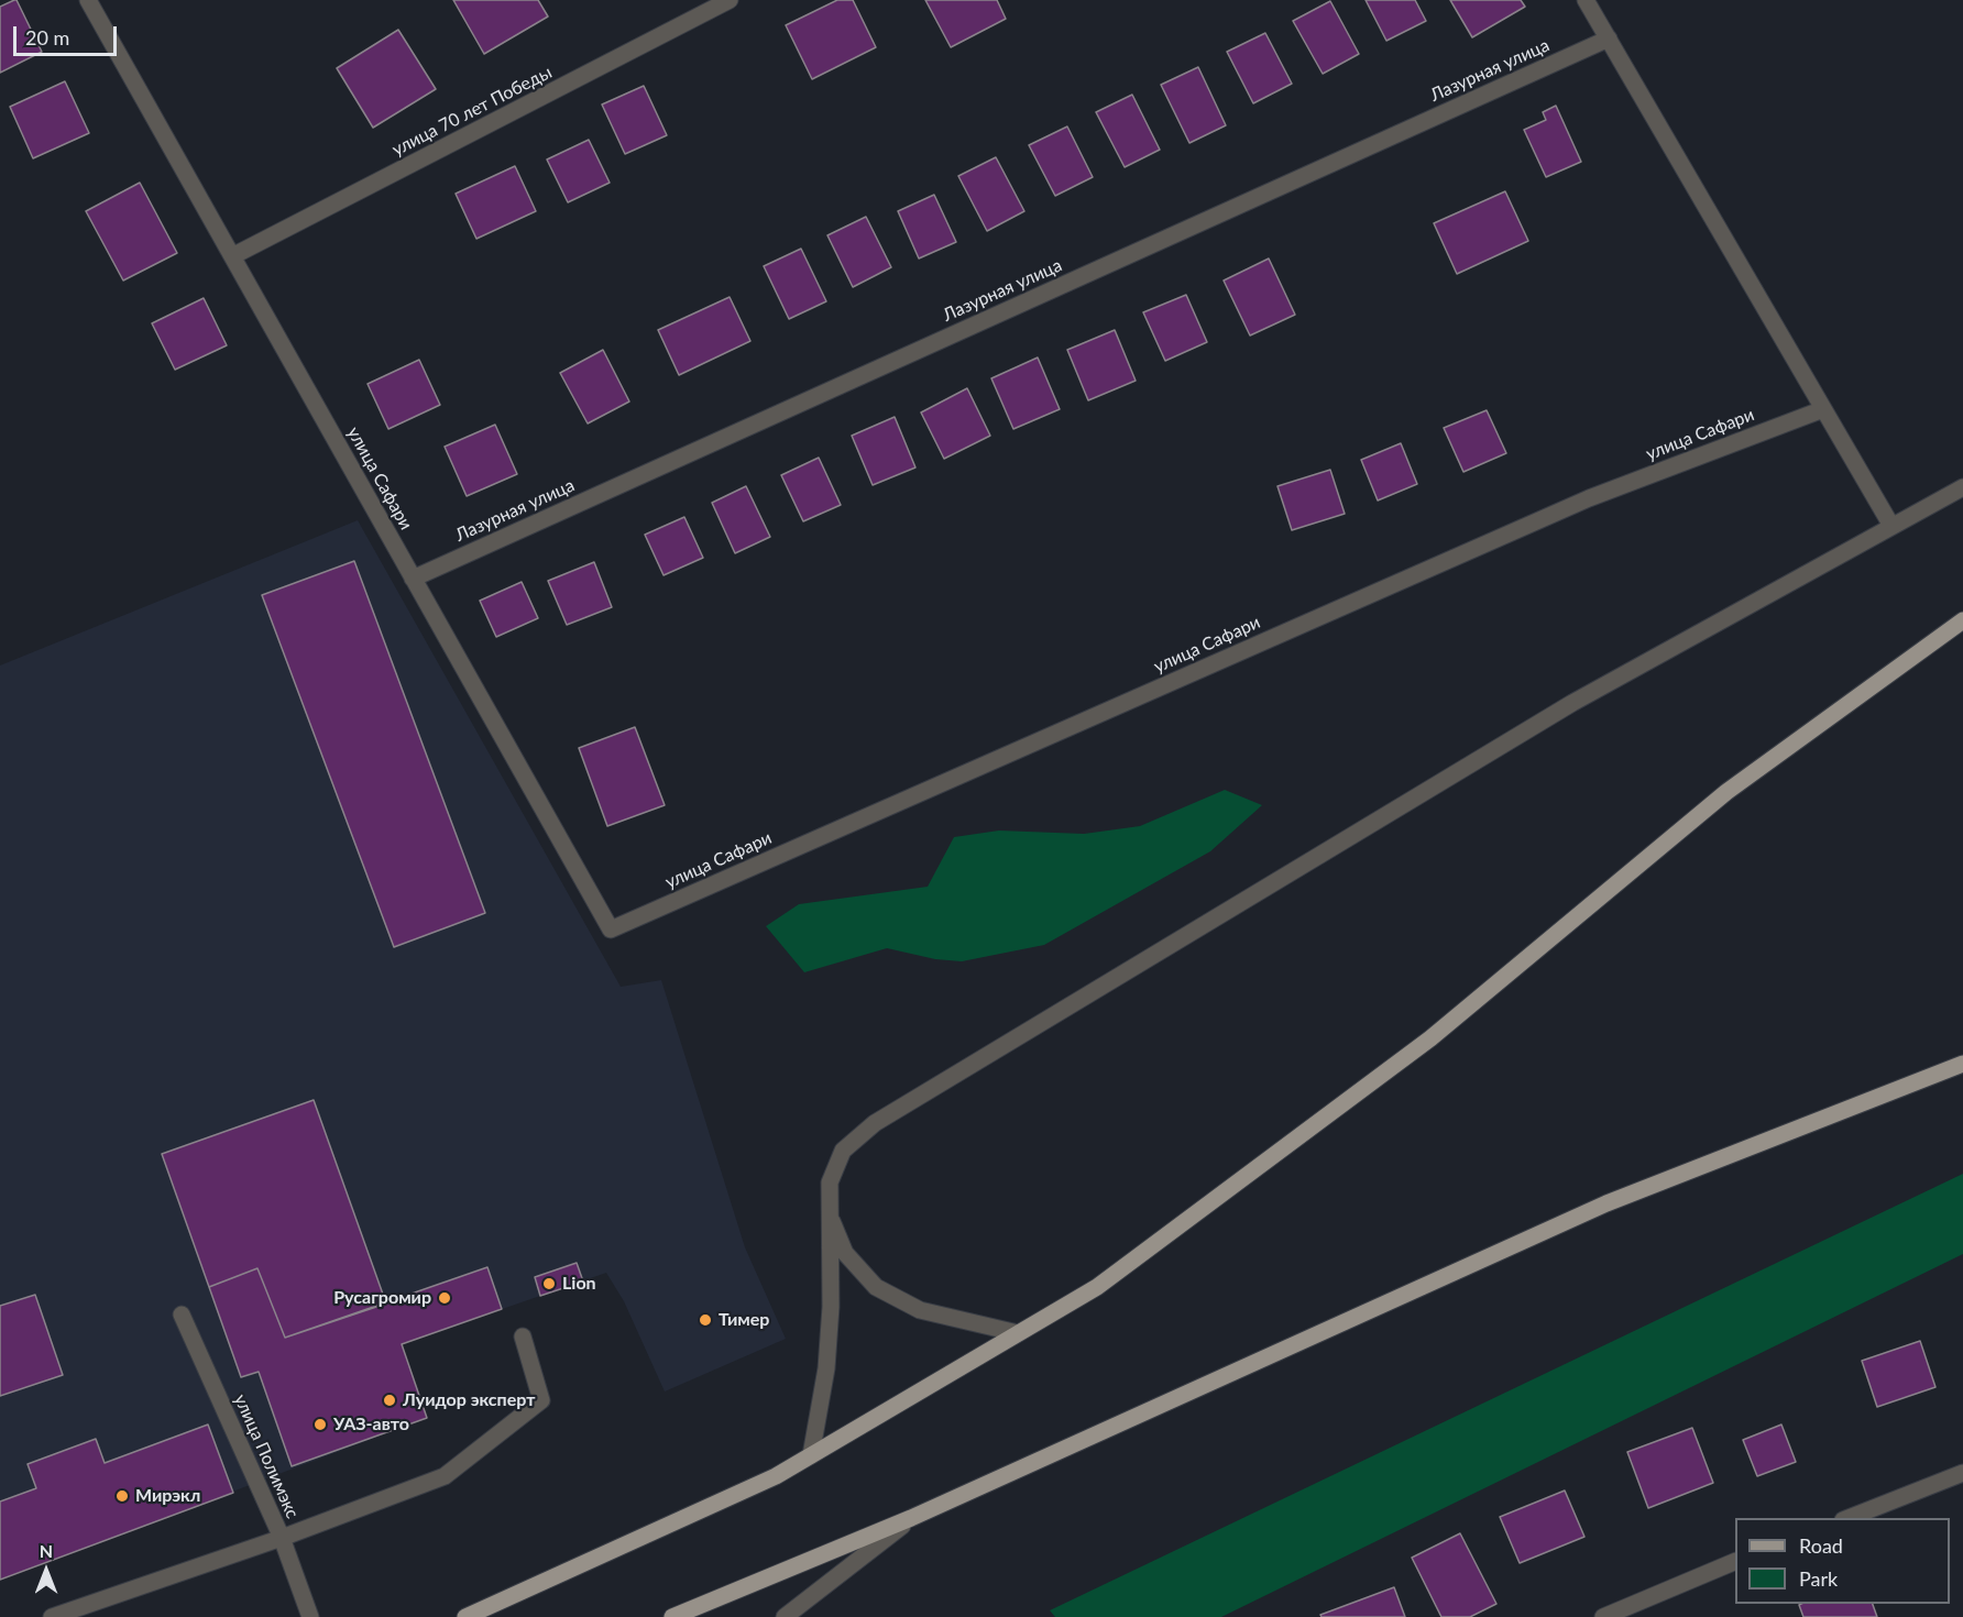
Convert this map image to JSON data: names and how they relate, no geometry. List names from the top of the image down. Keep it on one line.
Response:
{"streets":{"street":["Лазурная улица","улица 70 лет Победы","улица Сафари","улица Полимэкс"]},"crossings":[["Лазурная улица","улица Сафари"],["улица 70 лет Победы","улица Сафари"]],"places":["Lion","Русагромир","Тимер","Луидор эксперт","УАЗ-авто","Мирэкл"],"legend":["Road","Park"],"scale_bar":"20 m","north":"top"}
